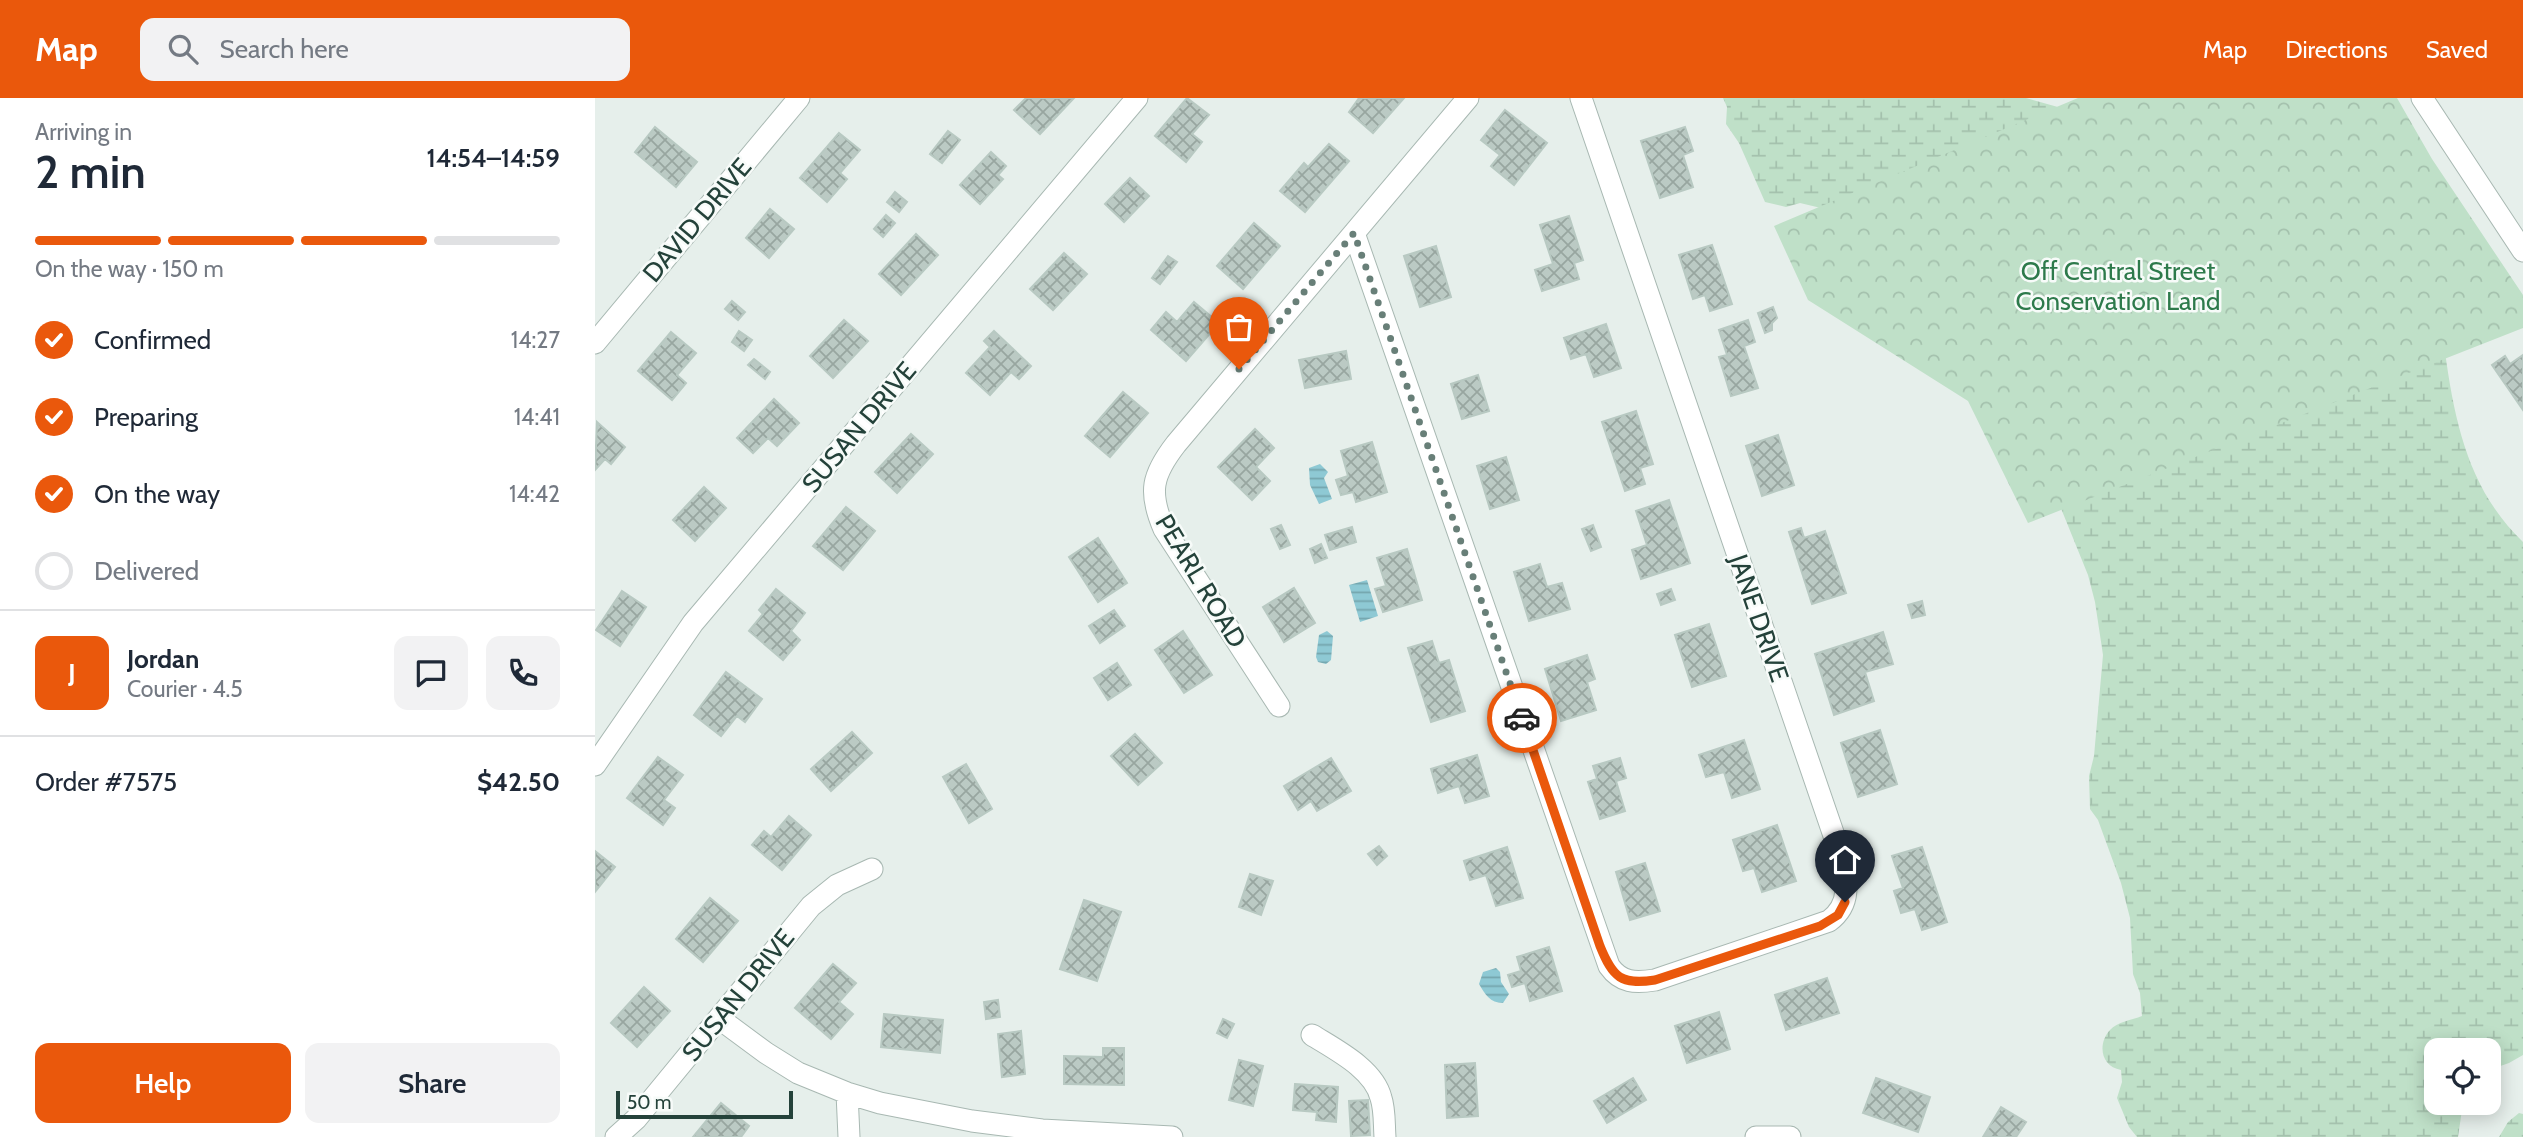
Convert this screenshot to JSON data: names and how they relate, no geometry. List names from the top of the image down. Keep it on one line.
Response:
{"streets":{"street":["DAVID DRIVE","SUSAN DRIVE","PEARL ROAD","JANE DRIVE"]},"crossings":[["PEARL ROAD","JANE DRIVE"]],"parks":["Off Central Street Conservation Land"],"scale_bar":"50 m","page":{"header":"Map","search":"Search here","nav":["Map","Directions","Saved"],"heading":["2 min","Arriving in","14:54–14:59"],"panel":["Jordan","Courier · 4.5","Order #7575","$42.50"],"bar":"On the way · 150 m","list":[["Confirmed","14:27"],["Preparing","14:41"],["On the way","14:42"],"Delivered"],"round":"J","buttons":["Help","Share"],"scale":"50 m"}}
